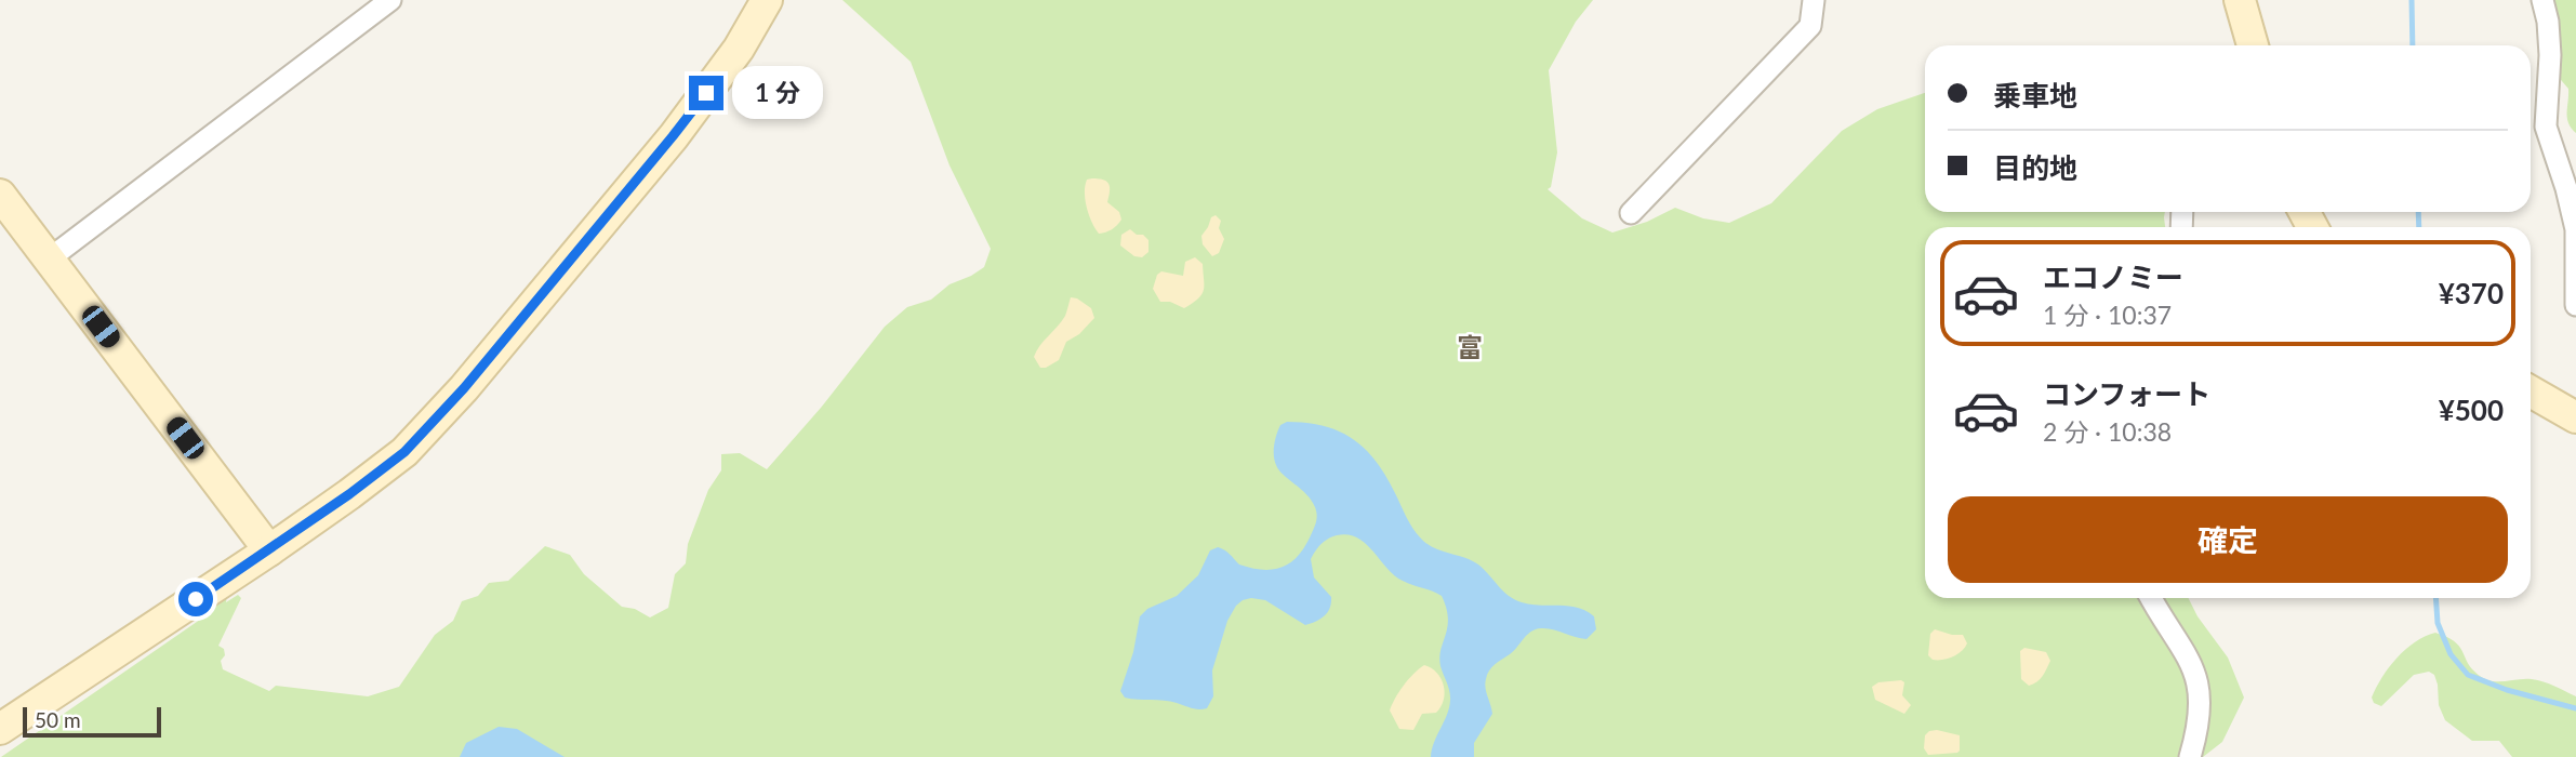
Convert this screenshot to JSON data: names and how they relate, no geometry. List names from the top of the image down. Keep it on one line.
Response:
{"districts":["富"],"scale_bar":"50 m","page":{"banner":["乗車地","目的地"],"bubble":"1 分","list":[{"name":"エコノミー","note":"1 分 · 10:37","value":"¥370"},{"name":"コンフォート","note":"2 分 · 10:38","value":"¥500"}],"buttons":"確定","scale":"50 m"}}
